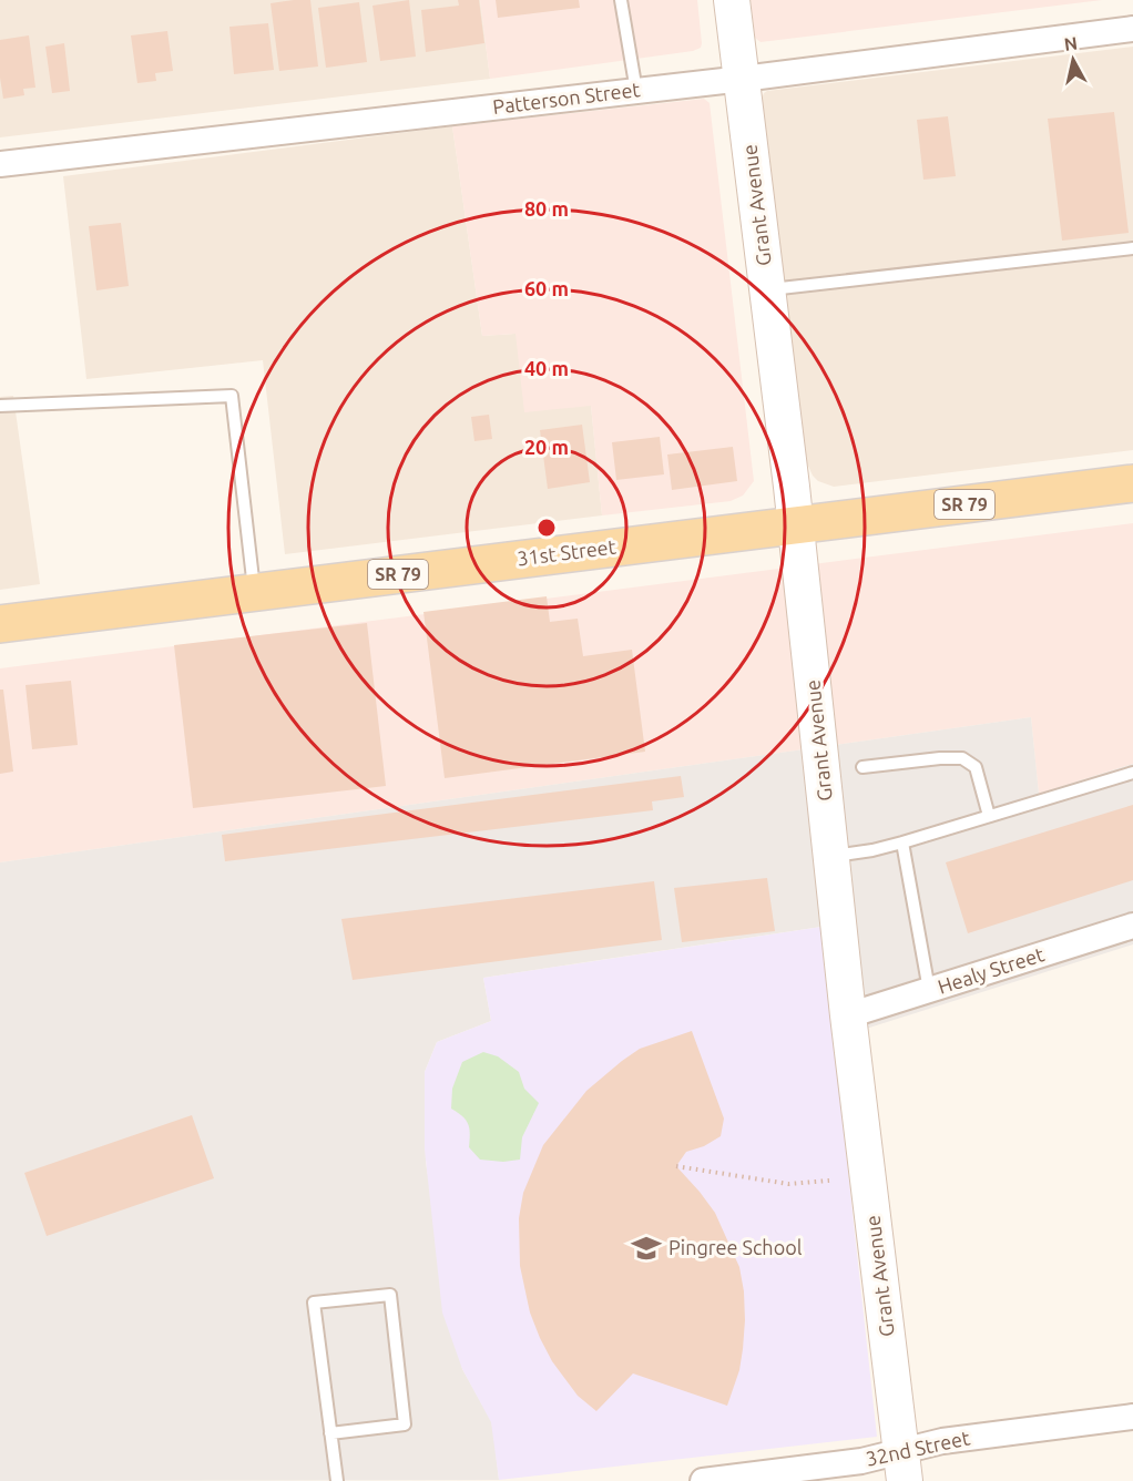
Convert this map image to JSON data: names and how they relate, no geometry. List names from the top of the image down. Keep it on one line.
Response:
{"streets":{"main road":["SR 79","31st Street"],"street":["Patterson Street","Grant Avenue","Healy Street","32nd Street"]},"crossings":[["Patterson Street","Grant Avenue"],["Grant Avenue","31st Street"],["Grant Avenue","Healy Street"],["Grant Avenue","32nd Street"]],"places":{"school or university":["Pingree School"]},"north":"top","rings":["80 m","60 m","40 m","20 m"]}
